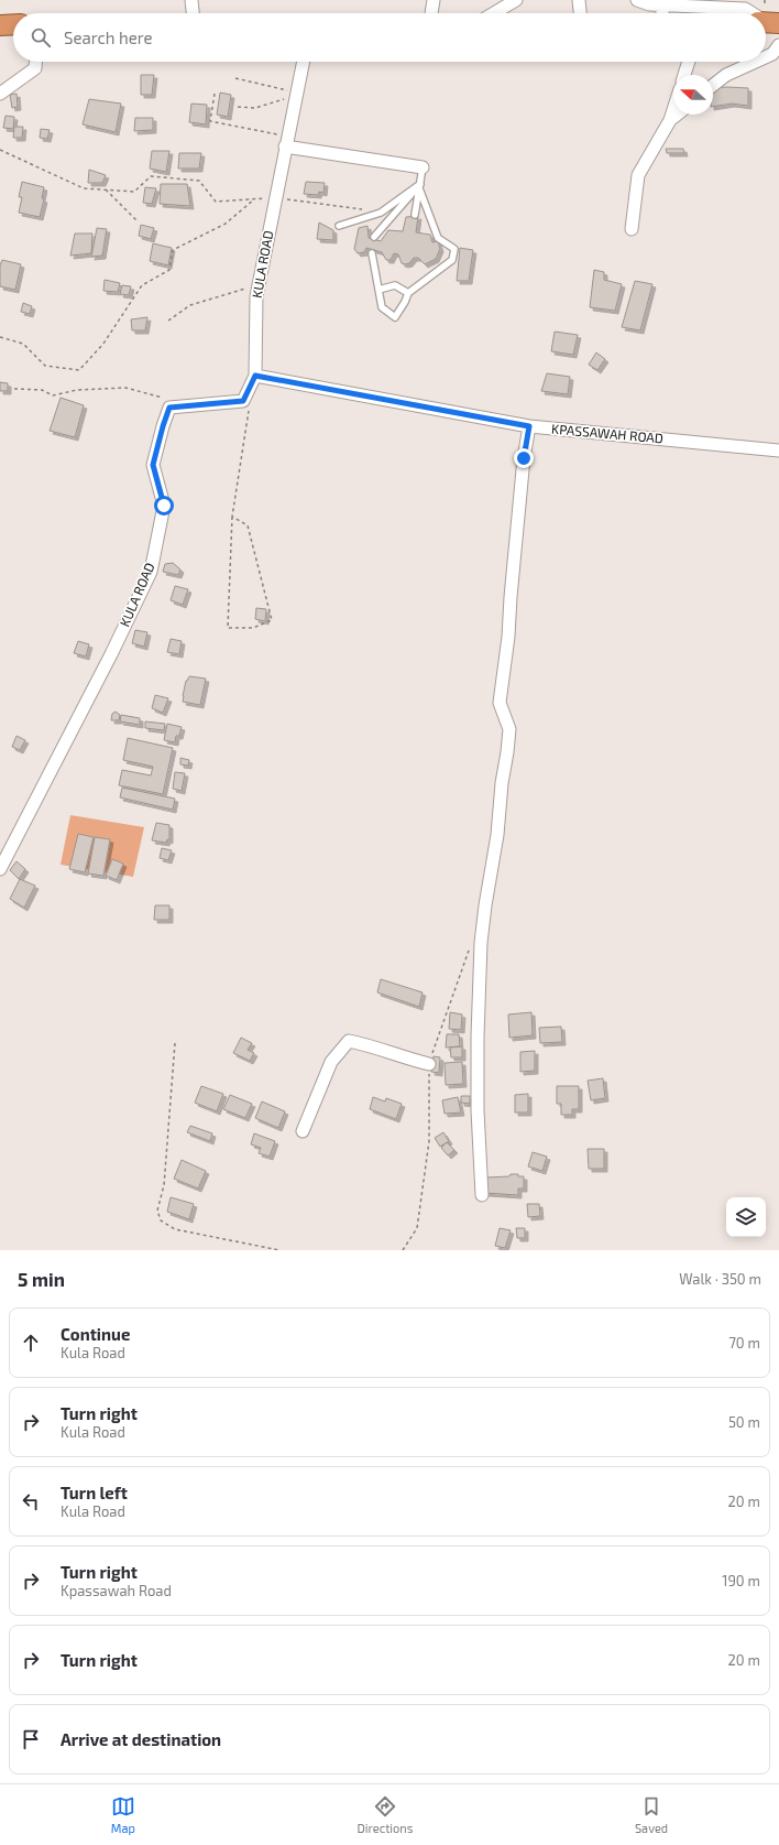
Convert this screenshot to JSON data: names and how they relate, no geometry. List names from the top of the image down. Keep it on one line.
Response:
{"streets":{"street":["KULA ROAD","KPASSAWAH ROAD"]},"crossings":[["KULA ROAD","KPASSAWAH ROAD"]],"north":"left","page":{"search":"Search here","heading":["5 min","Walk · 350 m"],"list":[["Continue","Kula Road","70 m"],["Turn right","Kula Road","50 m"],["Turn left","Kula Road","20 m"],["Turn right","Kpassawah Road","190 m"],["Turn right","20 m"],"Arrive at destination"],"nav":["Map","Directions","Saved"]}}
